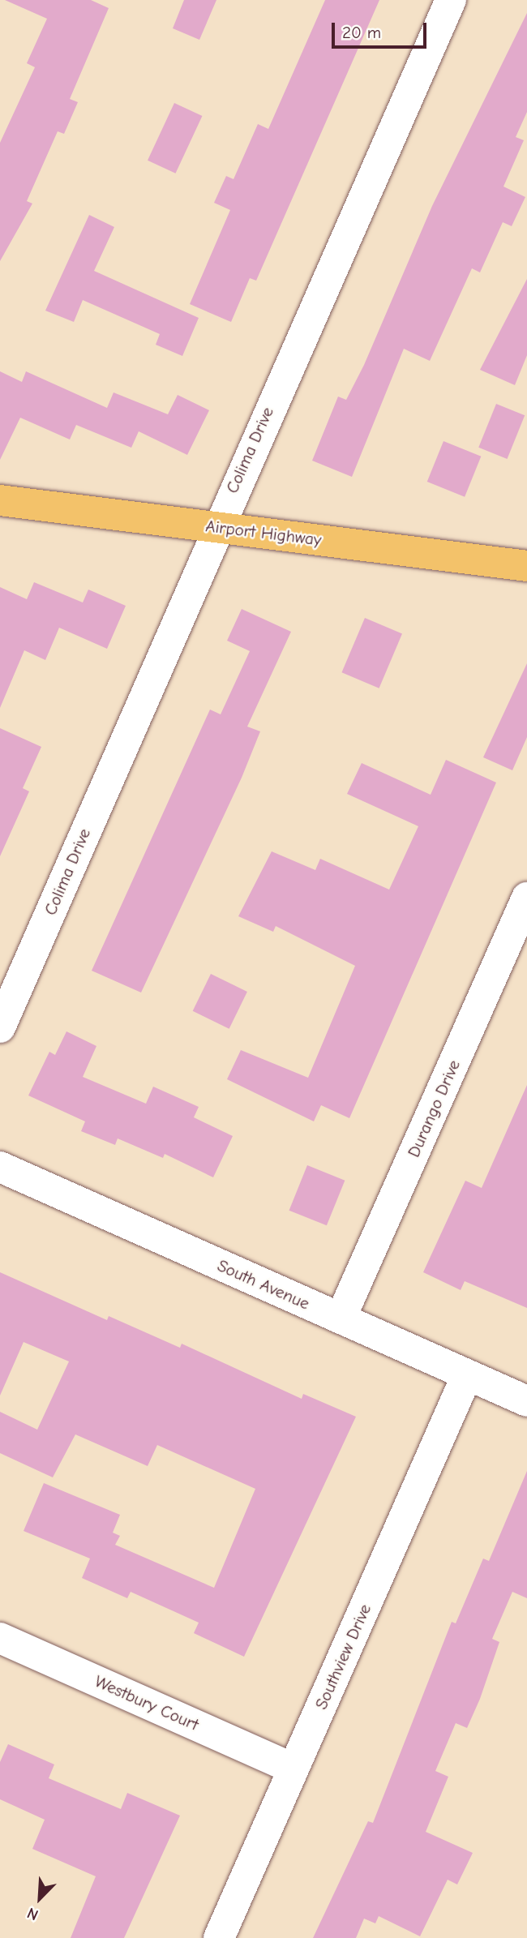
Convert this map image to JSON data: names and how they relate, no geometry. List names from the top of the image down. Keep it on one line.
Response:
{"streets":{"main road":["Airport Highway"],"street":["Colima Drive","Durango Drive","South Avenue","Southview Drive","Westbury Court"]},"crossings":[["Colima Drive","Airport Highway"],["Durango Drive","South Avenue"],["South Avenue","Southview Drive"],["Southview Drive","Westbury Court"]],"scale_bar":"20 m","north":"bottom left"}
